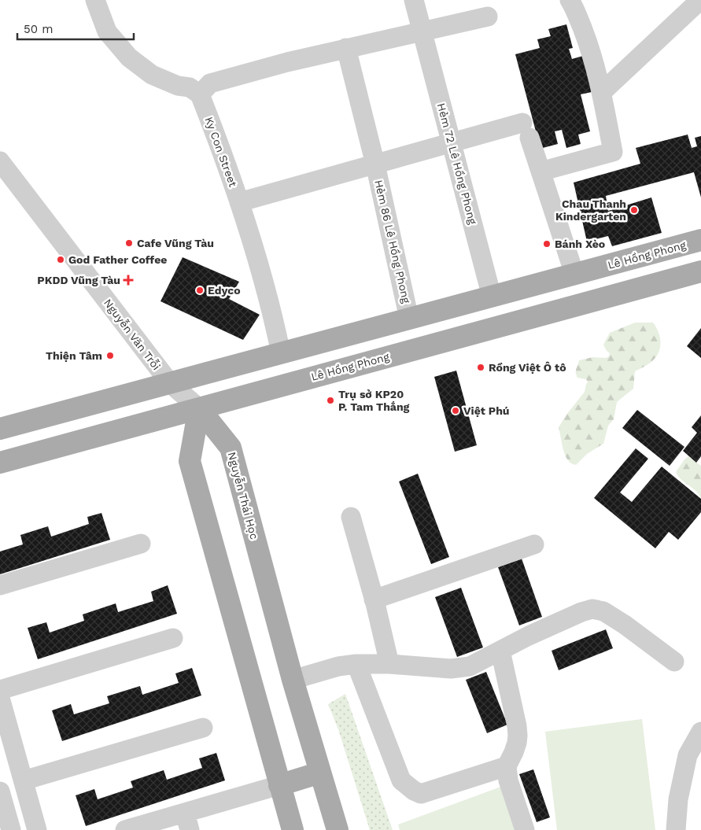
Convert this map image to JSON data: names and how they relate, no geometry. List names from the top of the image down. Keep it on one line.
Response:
{"streets":{"main road":["Lê Hồng Phong","Nguyễn Thái Học"],"street":["Ky Con Street","Hẻm 72 Lê Hồng Phong","Hẻm 86 Lê Hồng Phong","Nguyễn Văn Trỗi"]},"crossings":[["Ky Con Street","Lê Hồng Phong"],["Hẻm 72 Lê Hồng Phong","Lê Hồng Phong"],["Hẻm 86 Lê Hồng Phong","Lê Hồng Phong"],["Lê Hồng Phong","Nguyễn Văn Trỗi"],["Lê Hồng Phong","Nguyễn Thái Học"],["Nguyễn Văn Trỗi","Nguyễn Thái Học"]],"places":{"other":["Chau Thanh Kindergarten","Cafe Vũng Tàu","Bánh Xèo","God Father Coffee","Edyco","Thiện Tâm","Rồng Việt Ô tô","Trụ sở KP20 P. Tam Thắng","Việt Phú"],"health":["PKDD Vũng Tàu"]},"scale_bar":"50 m"}
